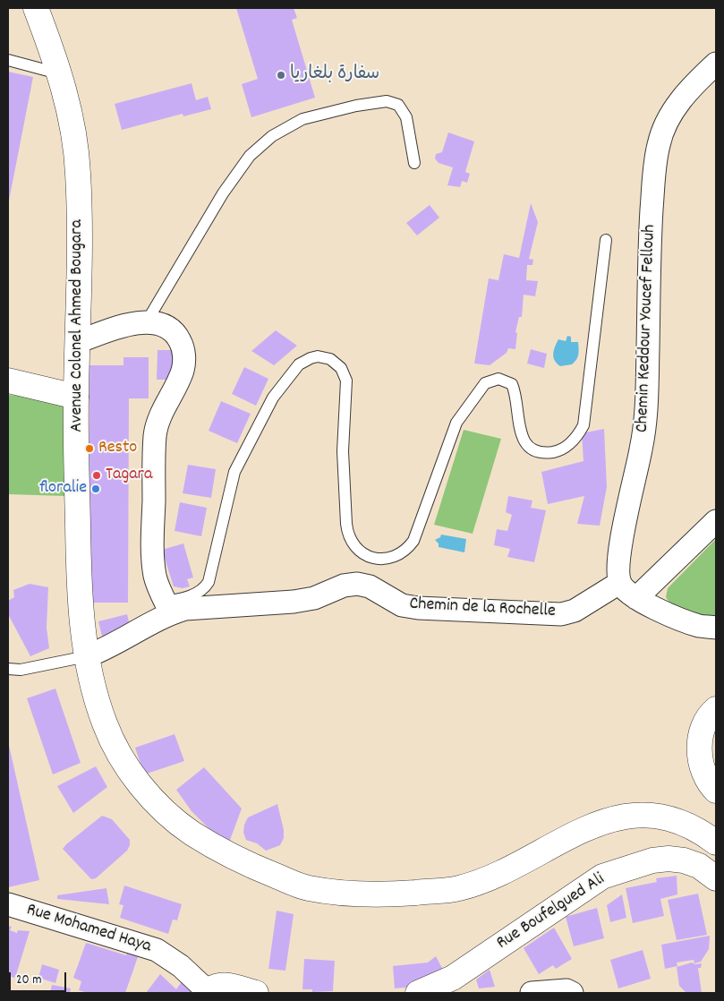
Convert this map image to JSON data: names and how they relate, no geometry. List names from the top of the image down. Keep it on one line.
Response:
{"streets":{"main road":["Avenue Colonel Ahmed Bougara","Rue Boufelgued Ali"],"street":["Chemin Keddour Youcef Fellouh","Chemin de la Rochelle","Rue Mohamed Haya"]},"crossings":[["Avenue Colonel Ahmed Bougara","Chemin de la Rochelle"],["Chemin Keddour Youcef Fellouh","Chemin de la Rochelle"]],"places":["سفارة بلغاريا","Resto","Tagara","floralie"],"scale_bar":"20 m"}
